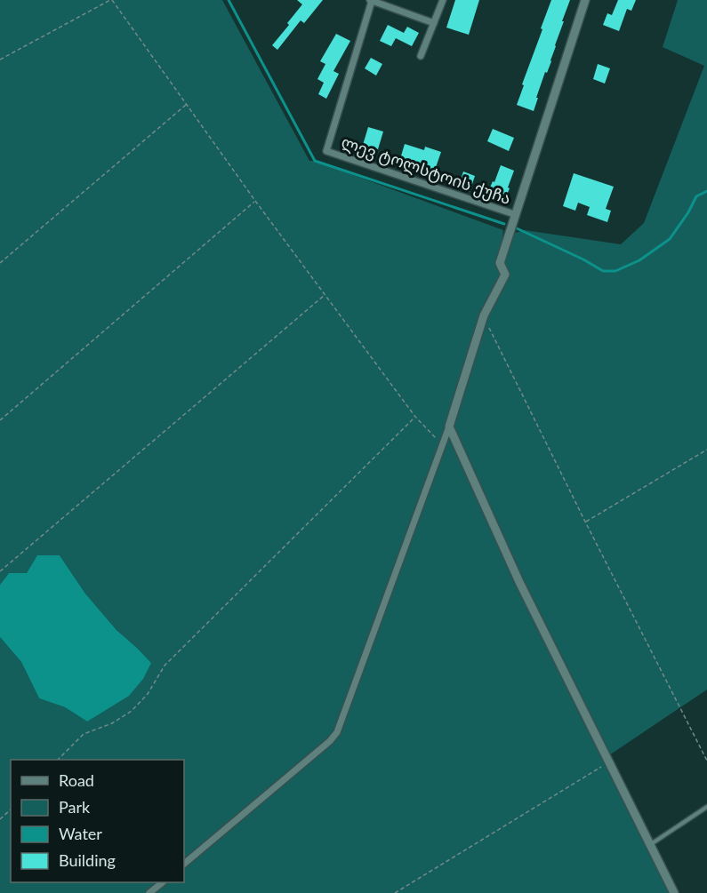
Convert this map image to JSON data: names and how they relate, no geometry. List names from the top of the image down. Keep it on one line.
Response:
{"streets":{"street":["ლევ ტოლსტოის ქუჩა"]},"legend":["Road","Park","Water","Building"]}
